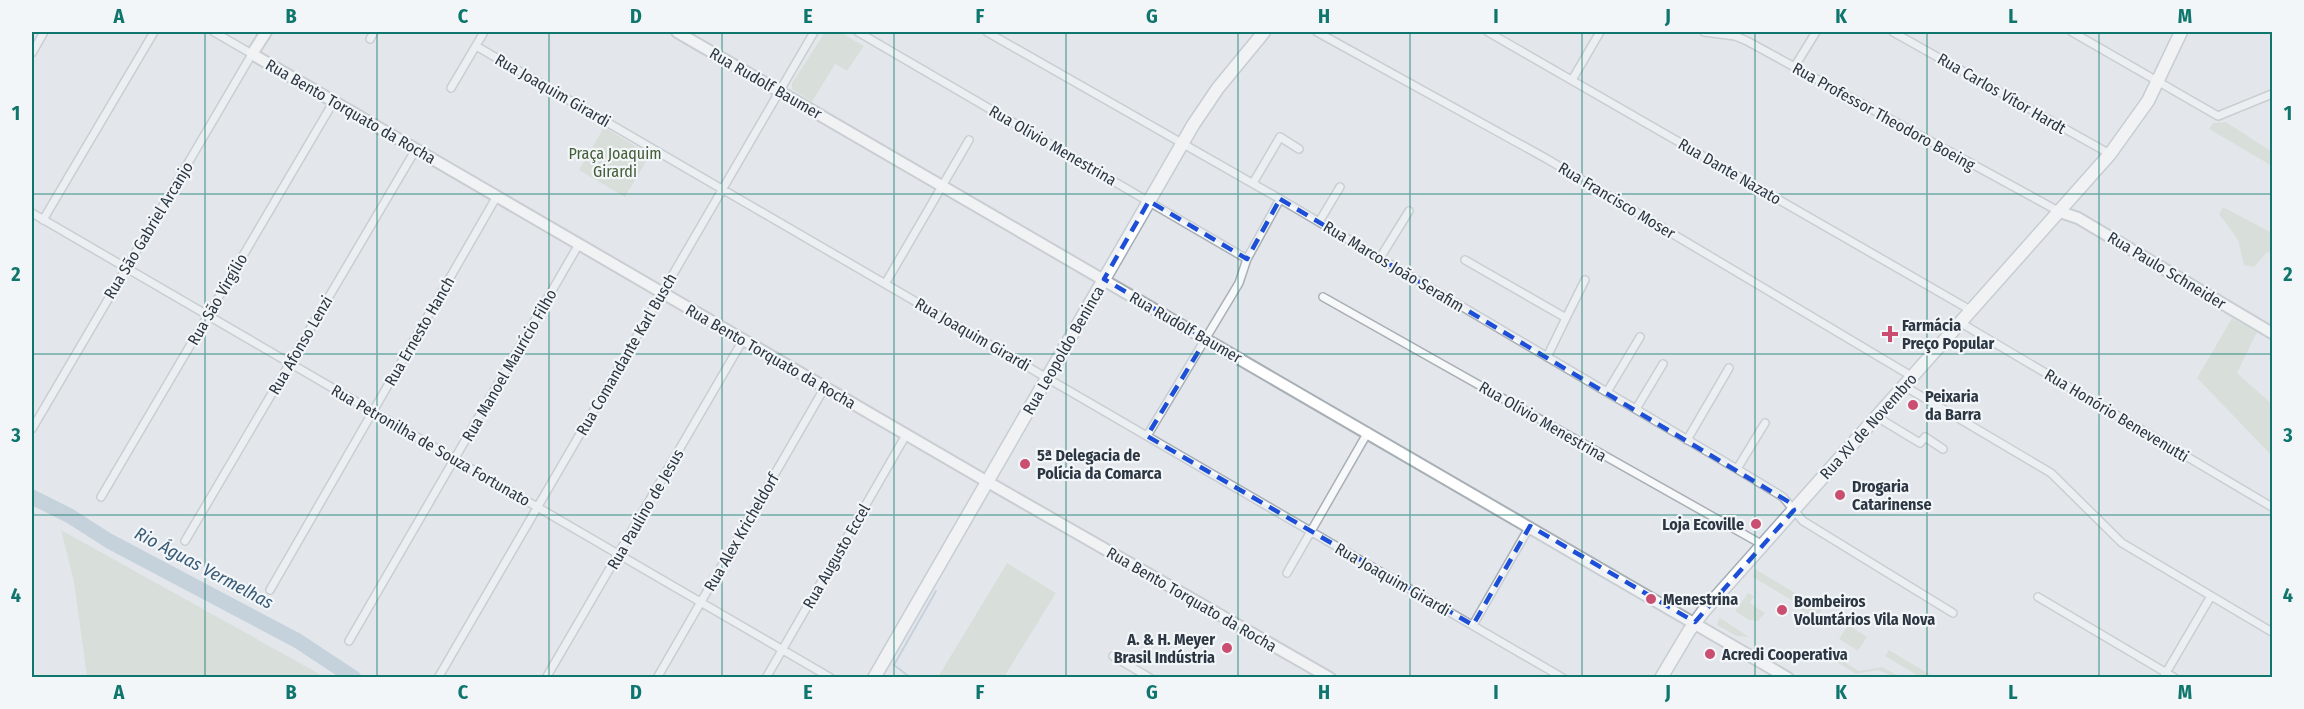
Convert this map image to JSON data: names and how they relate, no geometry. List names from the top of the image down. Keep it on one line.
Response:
{"streets":{"main road":["Rua Leopoldo Beninca","Rua XV de Novembro"],"street":["Rua Rudolf Baumer","Rua Joaquim Girardi","Rua Carlos Vítor Hardt","Rua Bento Torquato da Rocha","Rua Professor Theodoro Boeing","Rua Olívio Menestrina","Rua Dante Nazato","Rua Francisco Moser","Rua São Gabriel Arcanjo","Rua Marcos João Serafim","Rua Paulo Schneider","Rua São Virgílio","Rua Ernesto Hanch","Rua Afonso Lenzi","Rua Comandante Karl Busch","Rua Manoel Maurício Filho","Rua Honório Benevenutti","Rua Petronilha de Souza Fortunato","Rua Paulino de Jesus","Rua Alex Kricheldorf","Rua Augusto Eccel"]},"crossings":[["Rua Rudolf Baumer","Rua Leopoldo Beninca"],["Rua Rudolf Baumer","Rua Comandante Karl Busch"],["Rua Rudolf Baumer","Rua XV de Novembro"],["Rua Joaquim Girardi","Rua Leopoldo Beninca"],["Rua Joaquim Girardi","Rua Comandante Karl Busch"],["Rua Carlos Vítor Hardt","Rua XV de Novembro"],["Rua Bento Torquato da Rocha","Rua São Gabriel Arcanjo"],["Rua Bento Torquato da Rocha","Rua São Virgílio"],["Rua Bento Torquato da Rocha","Rua Ernesto Hanch"],["Rua Bento Torquato da Rocha","Rua Afonso Lenzi"],["Rua Bento Torquato da Rocha","Rua Leopoldo Beninca"],["Rua Bento Torquato da Rocha","Rua Comandante Karl Busch"],["Rua Bento Torquato da Rocha","Rua Manoel Maurício Filho"],["Rua Bento Torquato da Rocha","Rua Paulino de Jesus"],["Rua Bento Torquato da Rocha","Rua Alex Kricheldorf"],["Rua Bento Torquato da Rocha","Rua Augusto Eccel"],["Rua Professor Theodoro Boeing","Rua Paulo Schneider"],["Rua Professor Theodoro Boeing","Rua XV de Novembro"],["Rua Olívio Menestrina","Rua Leopoldo Beninca"],["Rua Olívio Menestrina","Rua XV de Novembro"],["Rua Dante Nazato","Rua XV de Novembro"],["Rua Francisco Moser","Rua XV de Novembro"],["Rua São Gabriel Arcanjo","Rua Petronilha de Souza Fortunato"],["Rua Marcos João Serafim","Rua Leopoldo Beninca"],["Rua Marcos João Serafim","Rua XV de Novembro"],["Rua Paulo Schneider","Rua XV de Novembro"],["Rua São Virgílio","Rua Petronilha de Souza Fortunato"],["Rua Ernesto Hanch","Rua Petronilha de Souza Fortunato"],["Rua Afonso Lenzi","Rua Petronilha de Souza Fortunato"],["Rua Comandante Karl Busch","Rua Petronilha de Souza Fortunato"],["Rua Manoel Maurício Filho","Rua Petronilha de Souza Fortunato"],["Rua Honório Benevenutti","Rua XV de Novembro"],["Rua Petronilha de Souza Fortunato","Rua Paulino de Jesus"],["Rua Petronilha de Souza Fortunato","Rua Alex Kricheldorf"],["Rua Petronilha de Souza Fortunato","Rua Augusto Eccel"]],"water":["Rio Águas Vermelhas"],"parks":["Praça Joaquim Girardi"],"places":{"health":["Farmácia Preço Popular"],"other":["Peixaria da Barra","5ª Delegacia de Polícia da Comarca","Drogaria Catarinense","Loja Ecoville","Menestrina","Bombeiros Voluntários Vila Nova","A. & H. Meyer Brasil Indústria","Acredi Cooperativa"]},"grid":{"columns":["A","B","C","D","E","F","G","H","I","J","K","L","M"],"rows":["1","2","3","4"]}}
